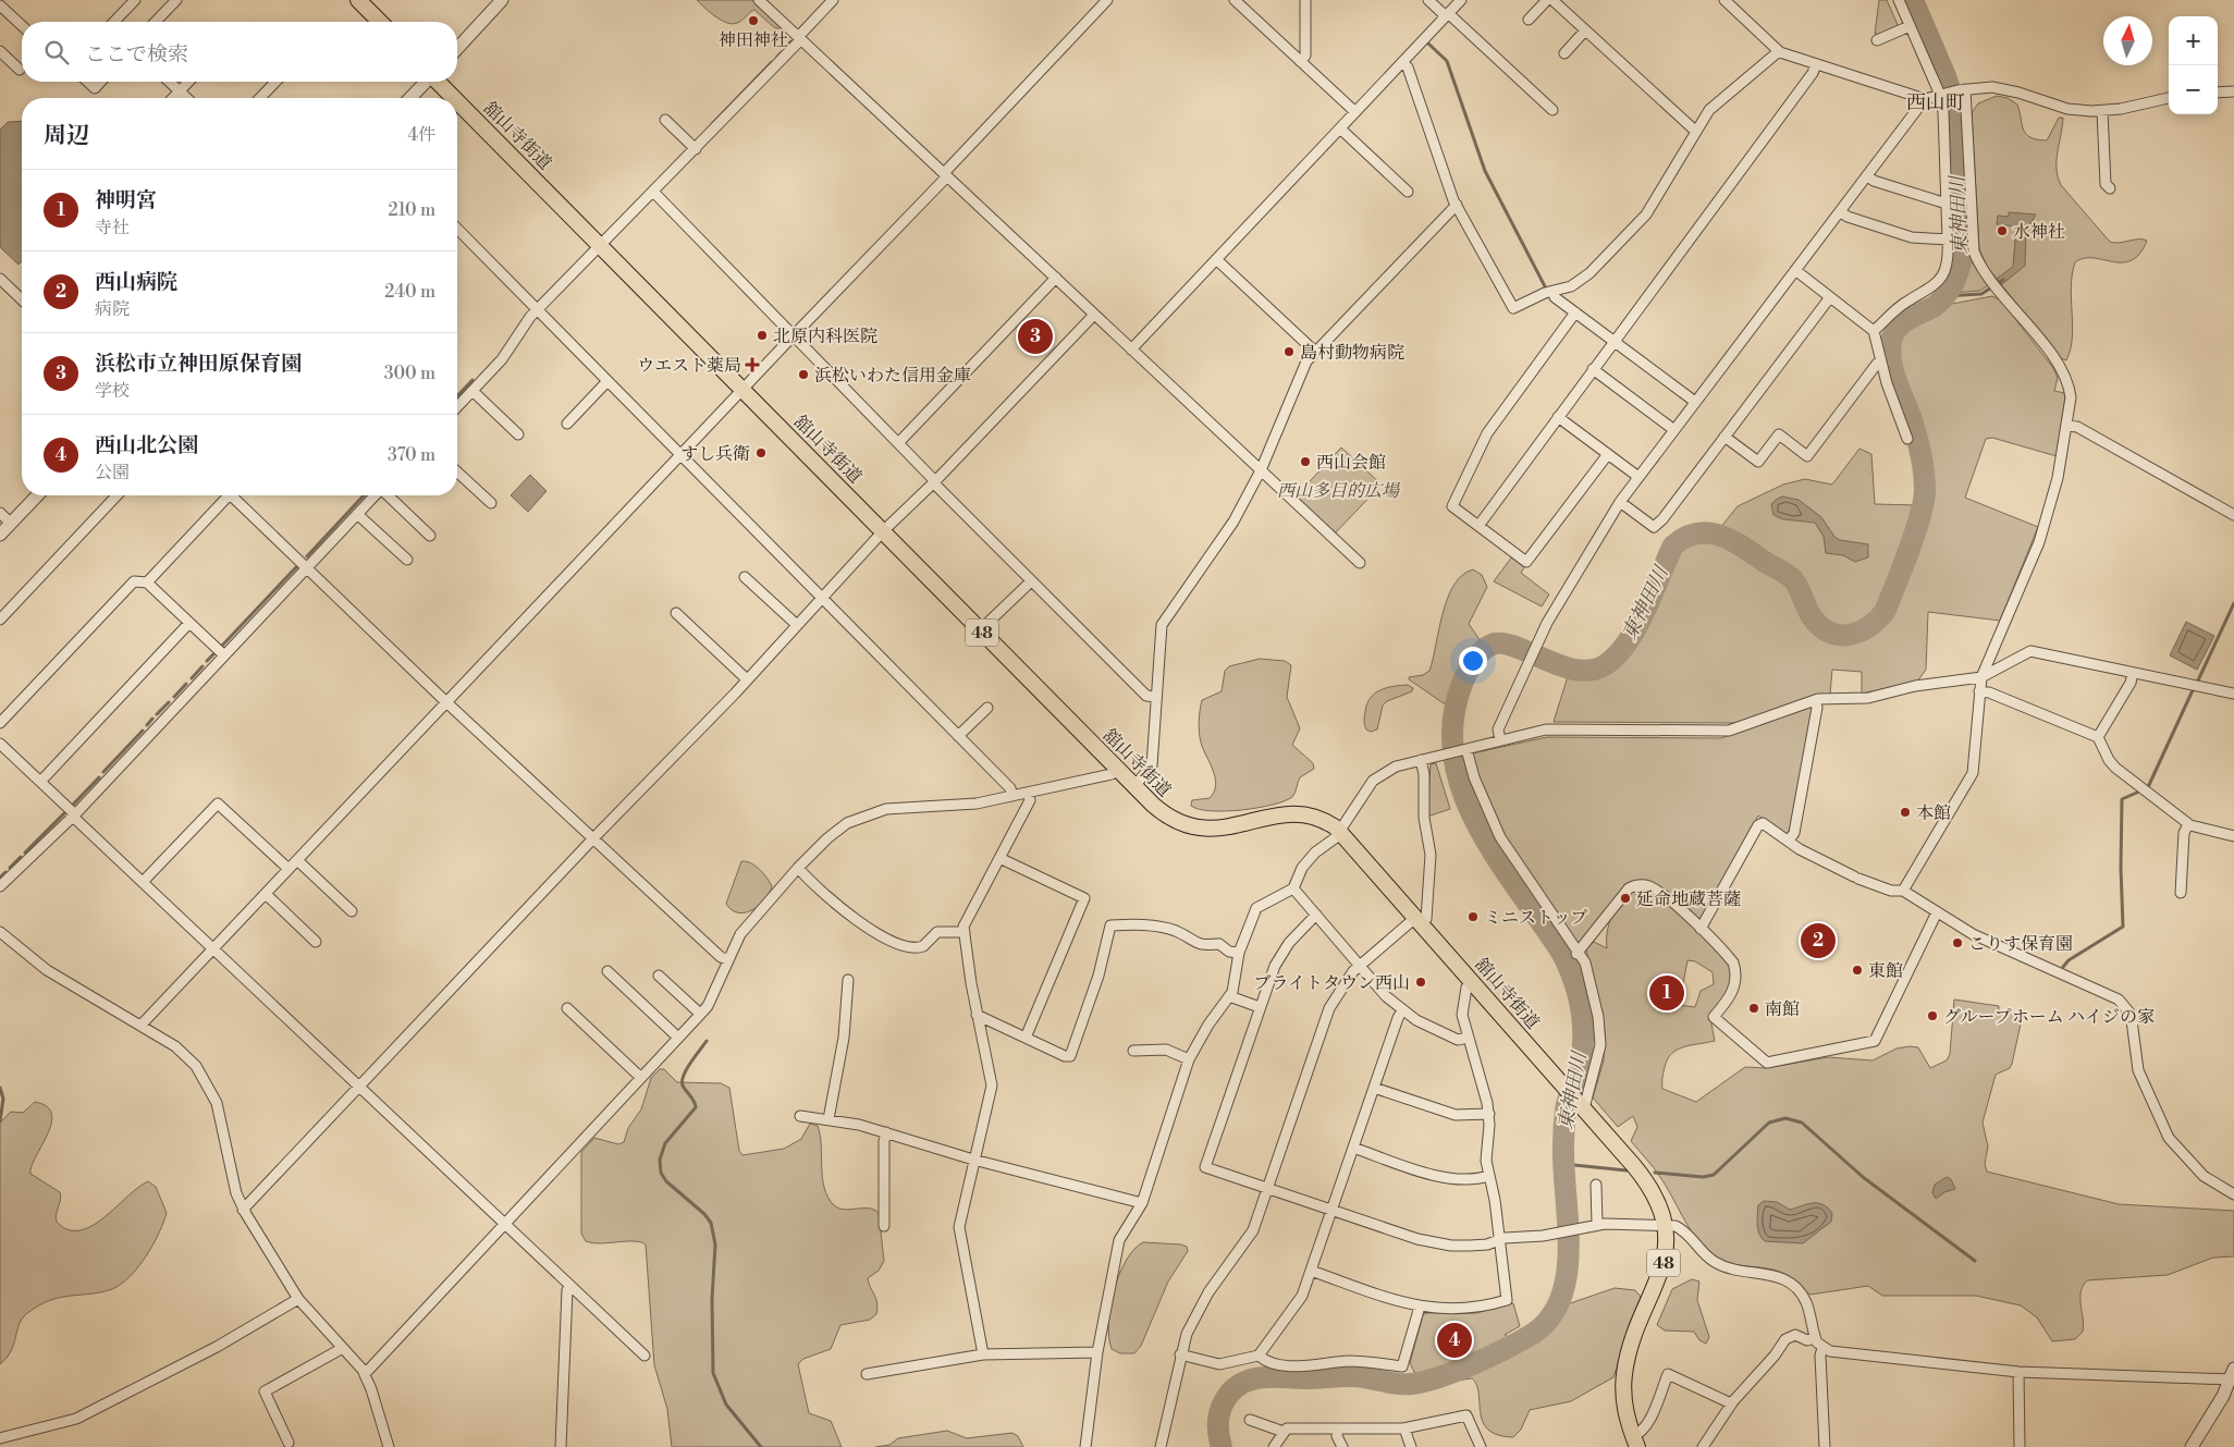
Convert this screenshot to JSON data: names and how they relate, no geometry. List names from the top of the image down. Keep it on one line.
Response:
{"streets":{"main road":["舘山寺街道","48"]},"districts":["西山町"],"water":["東神田川"],"parks":["西山多目的広場"],"places":{"other":["神田神社","水神社","北原内科医院","島村動物病院","浜松いわた信用金庫","すし兵衛","西山会館","本館","延命地蔵菩薩","ミニストップ","こりす保育園","東館","ブライトタウン西山","南館","グループホーム ハイジの家"],"health":["ウエスト薬局"]},"north":"top","page":{"map_buttons":["+","−"],"search":"ここで検索","heading":["周辺","4件"],"list":[{"mark":"1","name":"神明宮","note":"寺社","value":"210 m"},{"mark":"2","name":"西山病院","note":"病院","value":"240 m"},{"mark":"3","name":"浜松市立神田原保育園","note":"学校","value":"300 m"},{"mark":"4","name":"西山北公園","note":"公園","value":"370 m"}],"pins":["3","2","1","4"]}}
